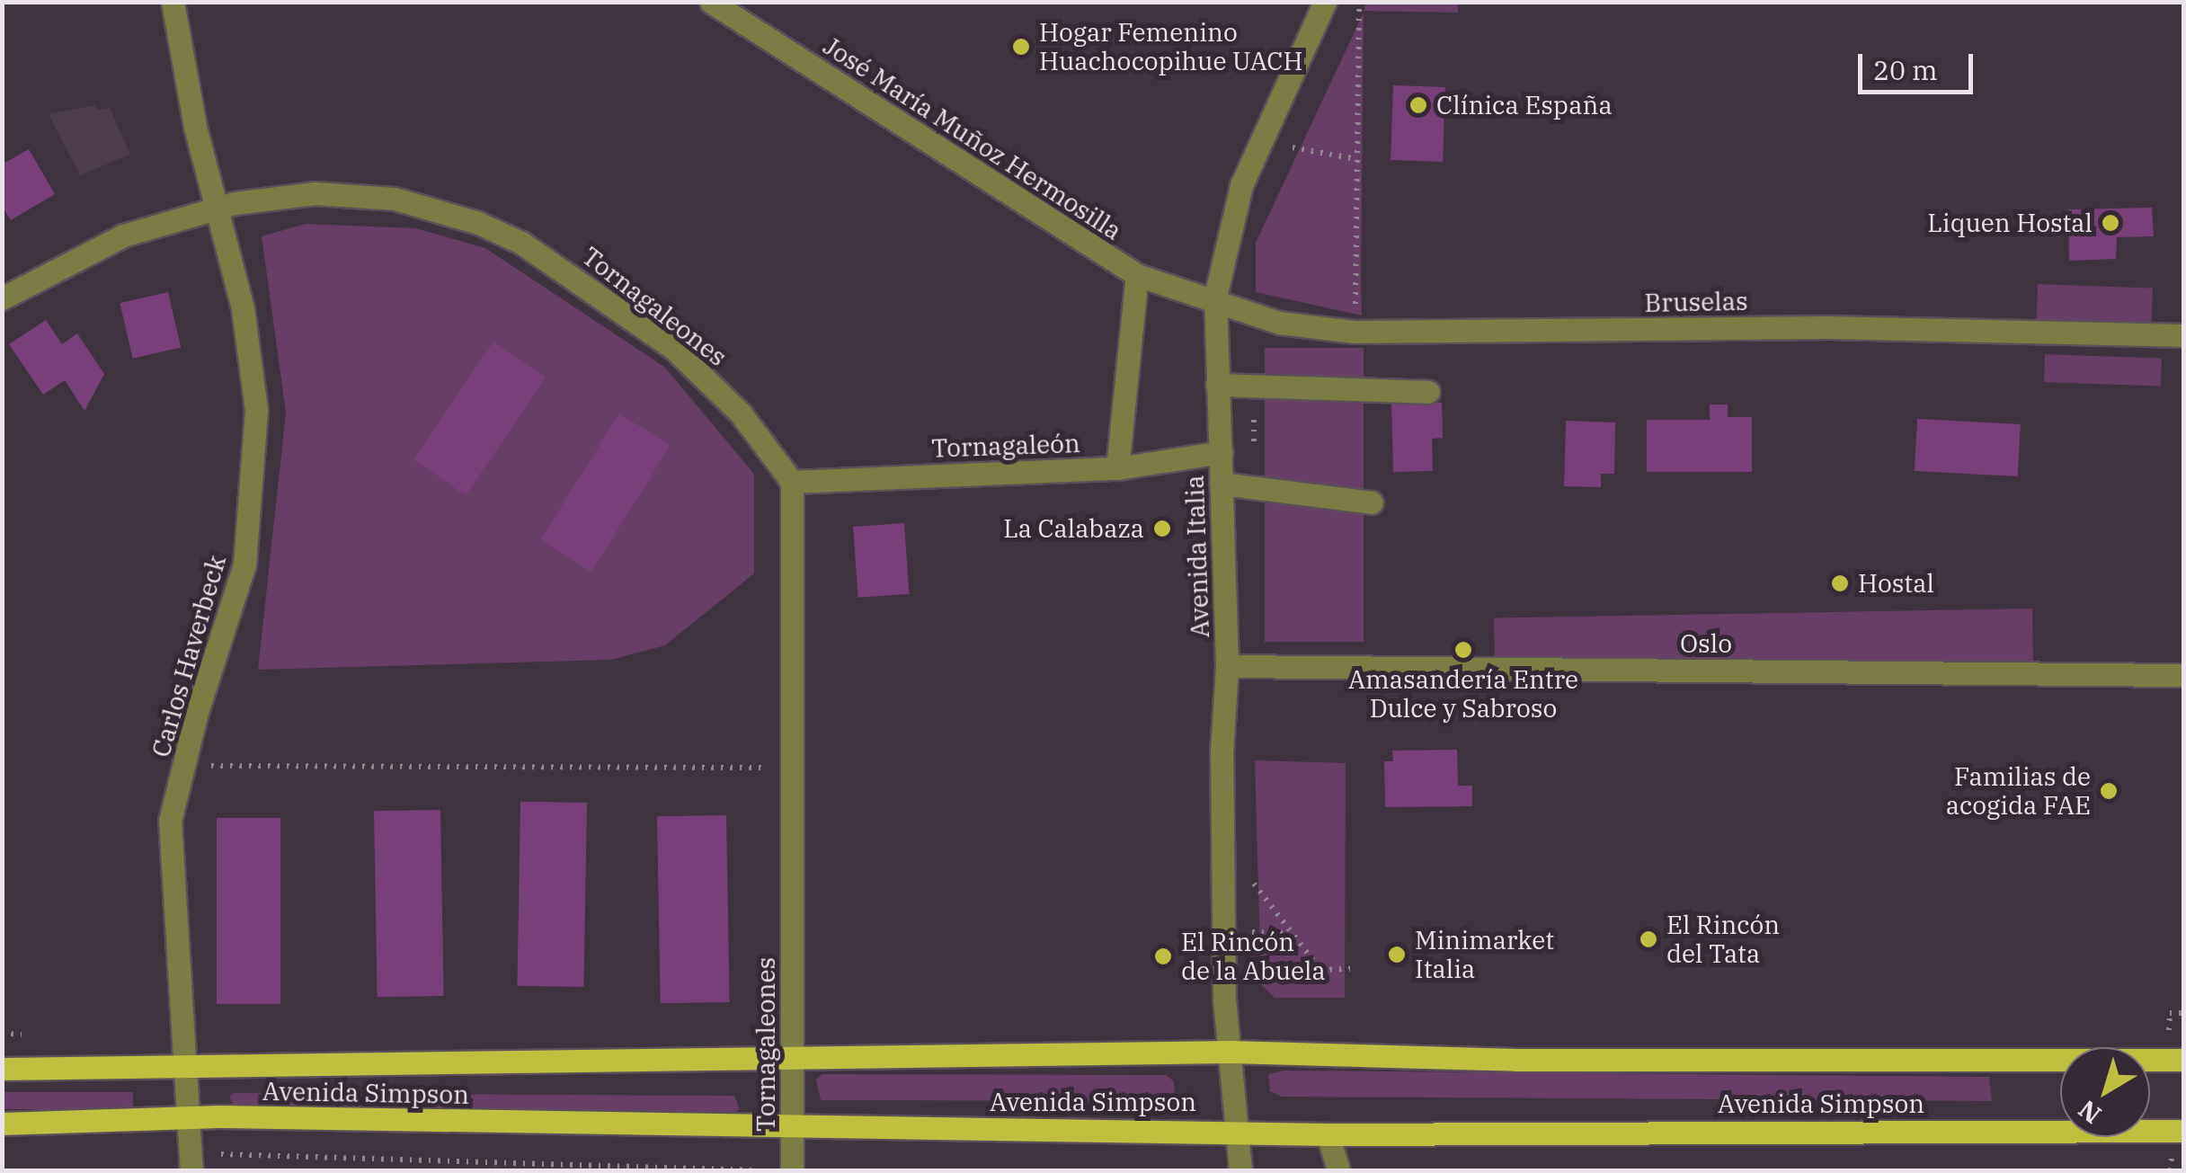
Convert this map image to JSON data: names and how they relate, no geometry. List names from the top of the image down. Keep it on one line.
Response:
{"streets":{"main road":["Avenida Simpson"],"street":["José María Muñoz Hermosilla","Bruselas","Tornagaleones","Tornagaleón","Avenida Italia","Oslo","Carlos Haverbeck"]},"crossings":[["José María Muñoz Hermosilla","Bruselas"],["José María Muñoz Hermosilla","Avenida Italia"],["Bruselas","Avenida Italia"],["Tornagaleones","Tornagaleón"],["Tornagaleones","Carlos Haverbeck"],["Tornagaleones","Avenida Simpson"],["Tornagaleón","Avenida Italia"],["Avenida Italia","Oslo"],["Avenida Italia","Avenida Simpson"],["Carlos Haverbeck","Avenida Simpson"]],"places":["Hogar Femenino Huachocopihue UACH","Clínica España","Liquen Hostal","La Calabaza","Hostal","Amasandería Entre Dulce y Sabroso","Familias de acogida FAE","El Rincón del Tata","Minimarket Italia","El Rincón de la Abuela"],"scale_bar":"20 m","north":"bottom left"}
